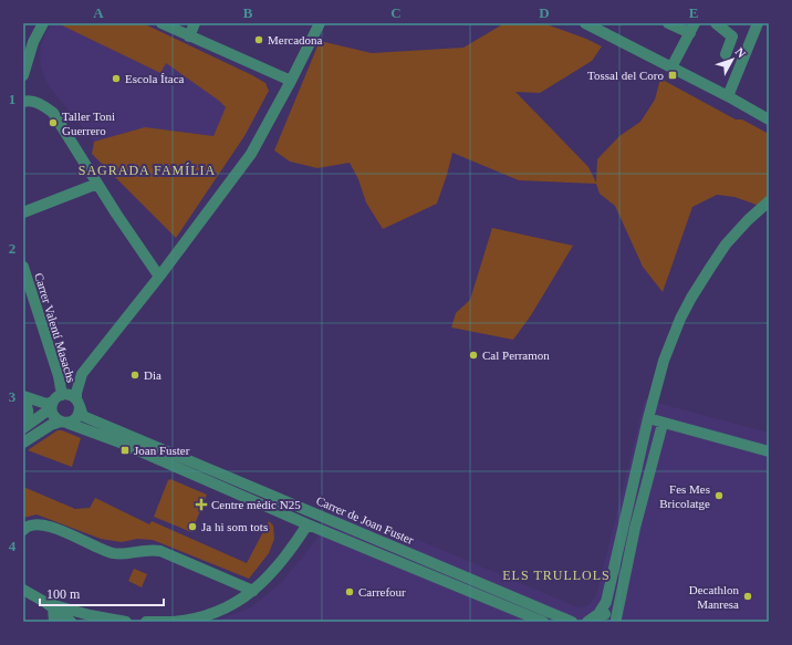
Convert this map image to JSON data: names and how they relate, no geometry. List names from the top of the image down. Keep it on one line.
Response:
{"streets":{"street":["Carrer Valentí Masachs","Carrer de Joan Fuster"]},"crossings":[["Carrer Valentí Masachs","Carrer de Joan Fuster"]],"districts":["SAGRADA FAMÍLIA","ELS TRULLOLS"],"places":{"other":["Mercadona","Escola Ítaca","Taller Toni Guerrero","Cal Perramon","Dia","Fes Mes Bricolatge","Ja hi som tots","Carrefour","Decathlon Manresa"],"transit":["Tossal del Coro","Joan Fuster"],"health":["Centre mèdic N25"]},"scale_bar":"100 m","north":"top right","grid":{"columns":["A","B","C","D","E"],"rows":["1","2","3","4"]}}
